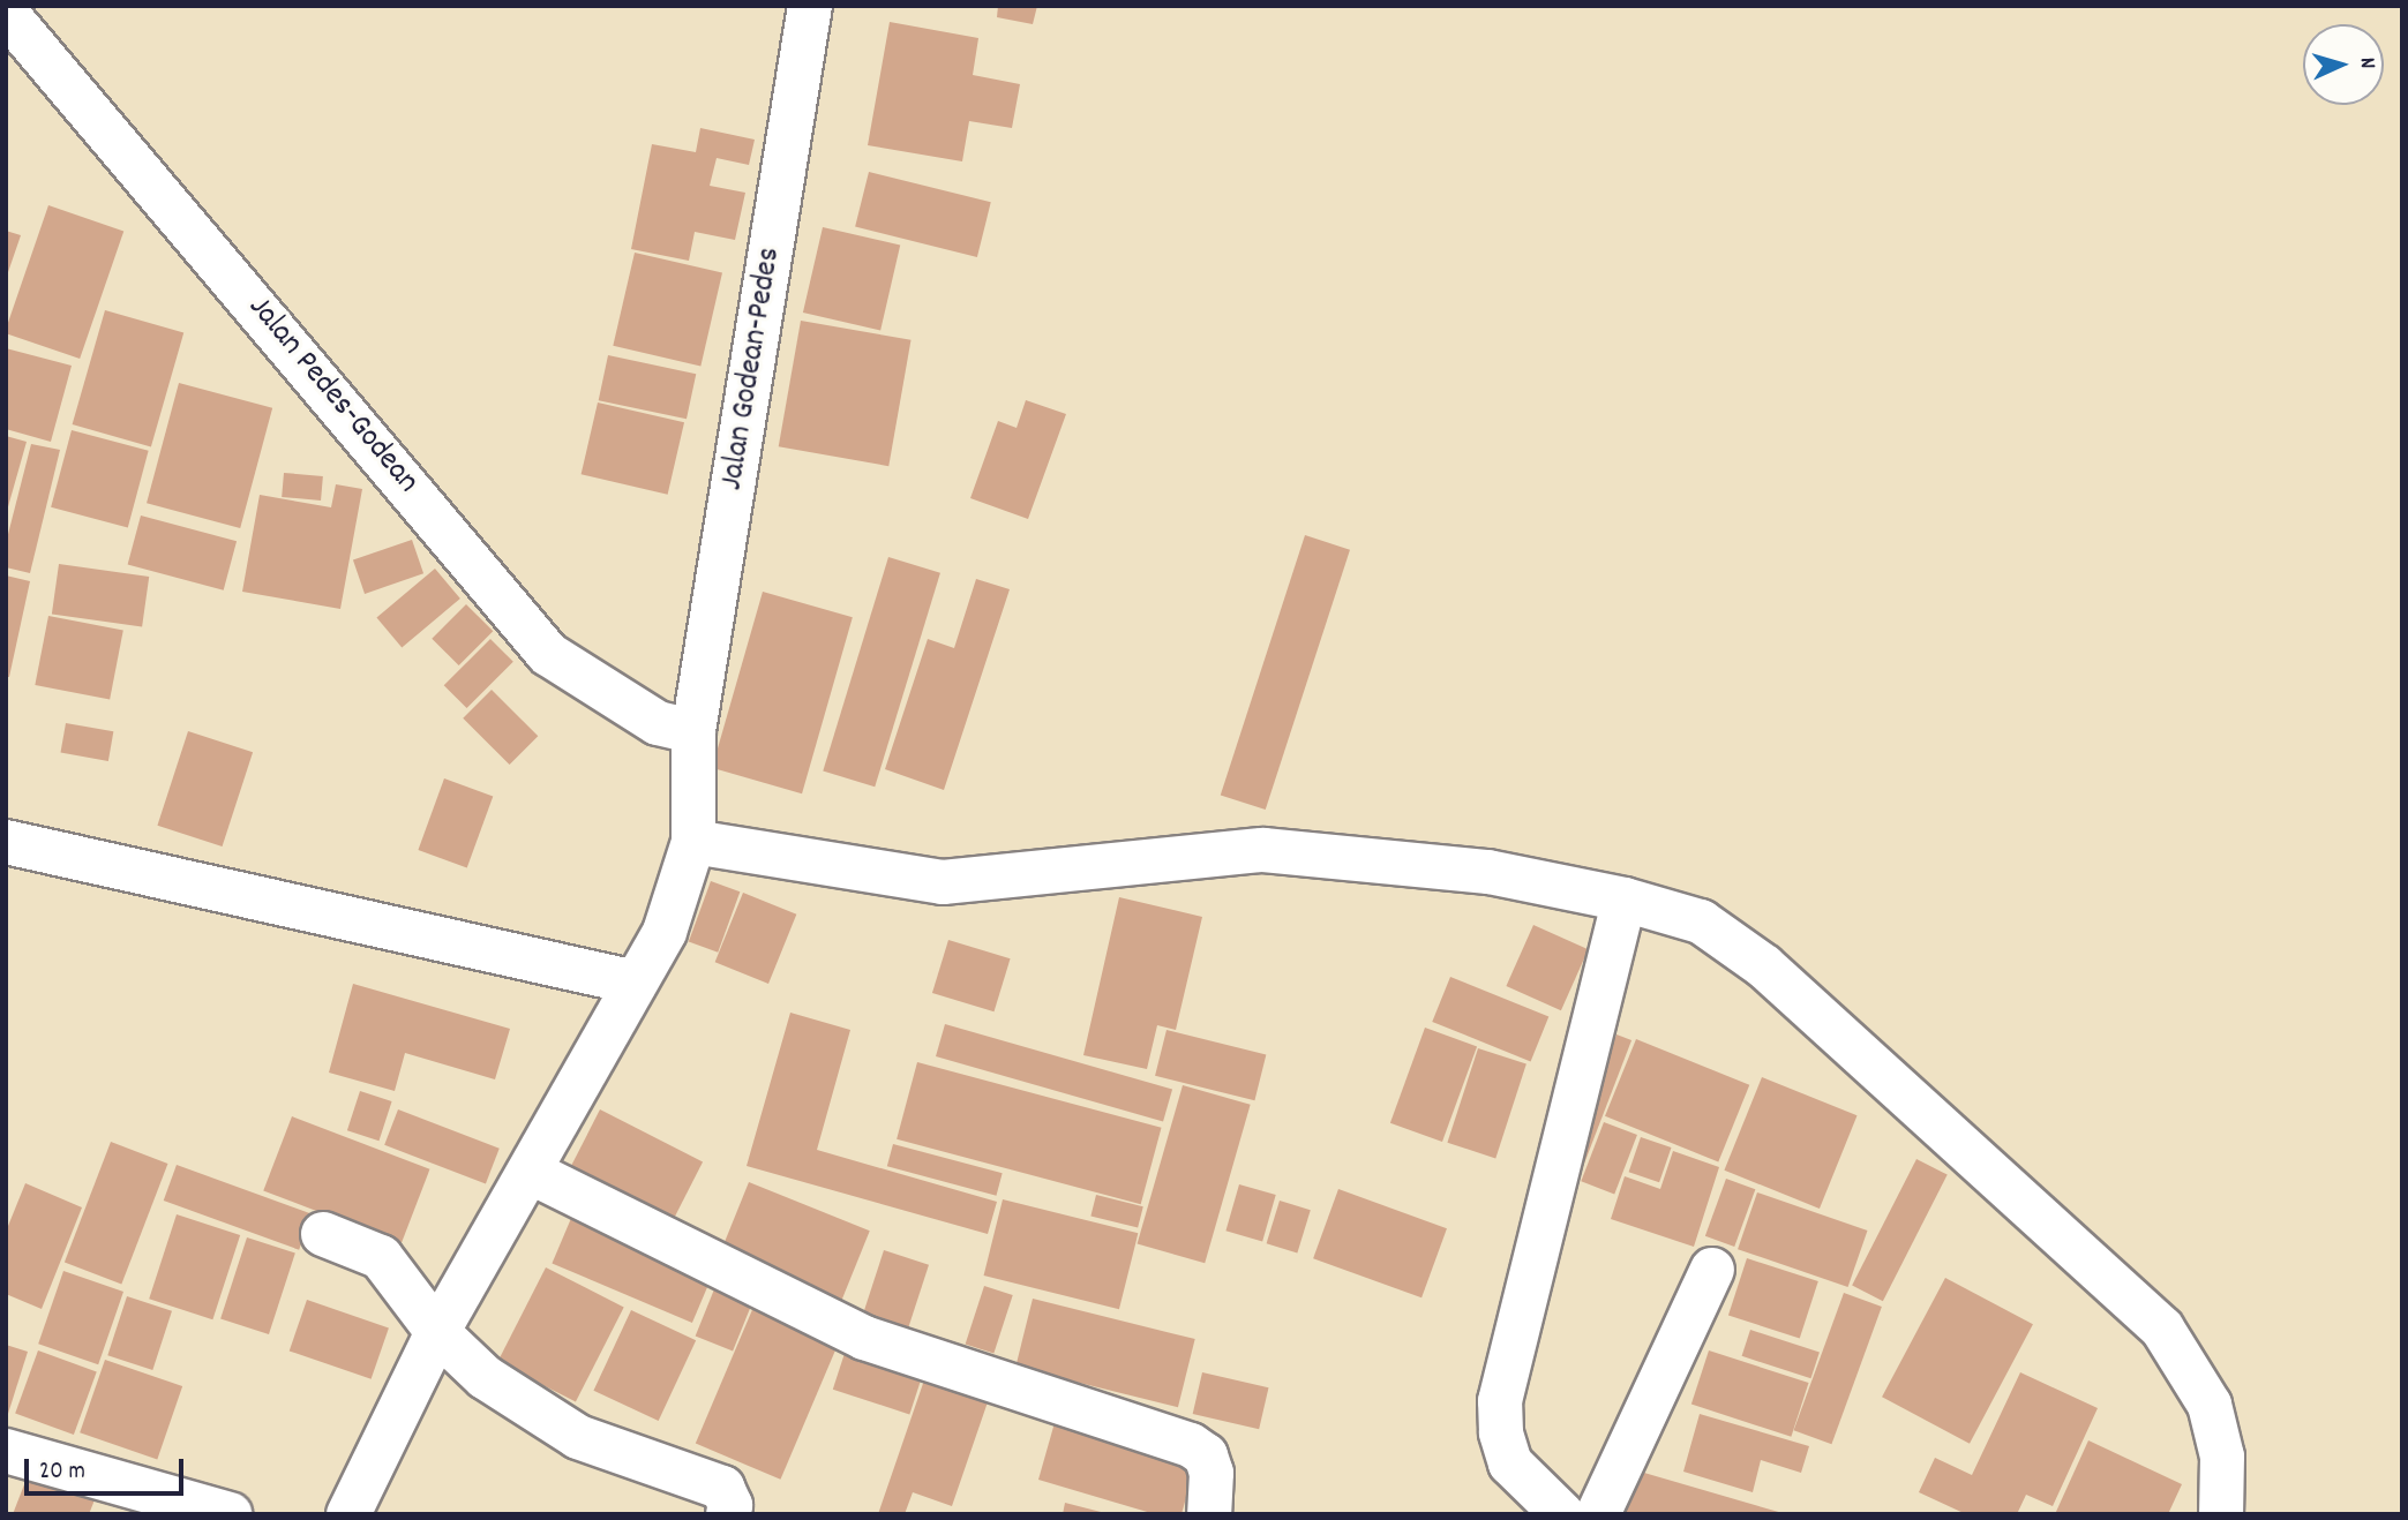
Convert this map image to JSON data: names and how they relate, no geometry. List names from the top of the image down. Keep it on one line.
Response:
{"streets":{"street":["Jalan Godean-Pedes","Jalan Pedes-Godean"]},"crossings":[["Jalan Godean-Pedes","Jalan Pedes-Godean"]],"scale_bar":"20 m","north":"right"}
